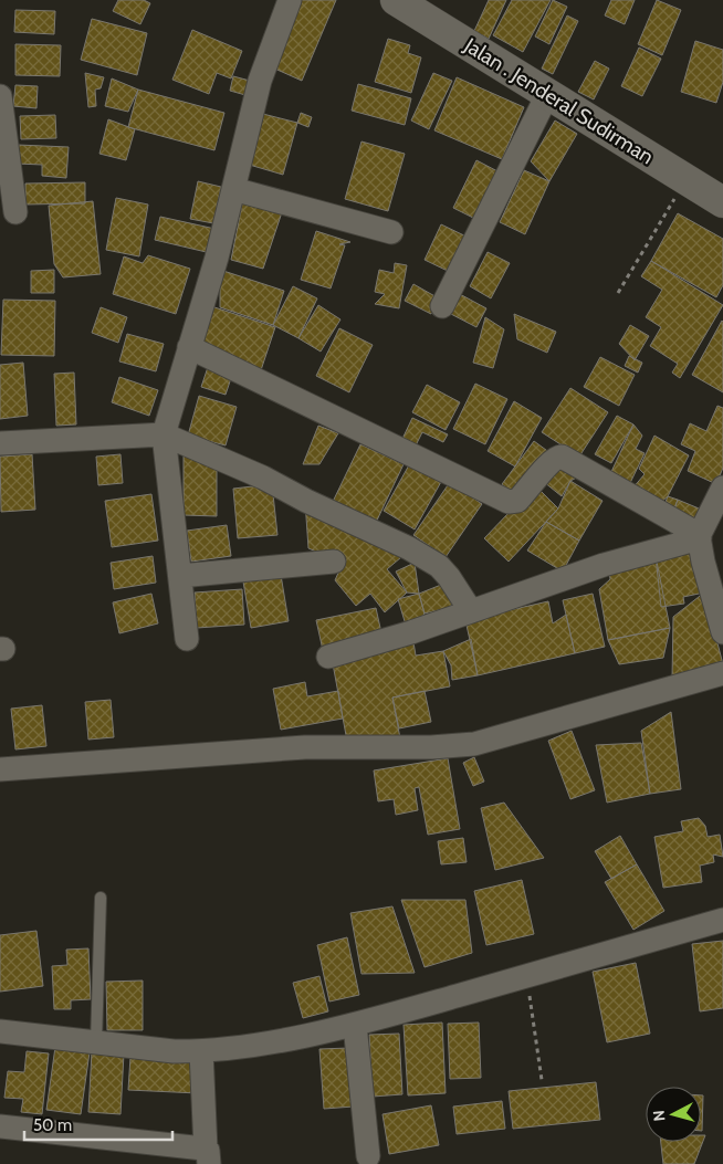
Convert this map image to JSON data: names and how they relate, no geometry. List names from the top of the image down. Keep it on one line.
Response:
{"streets":{"street":["Jalan . Jenderal Sudirman"]},"scale_bar":"50 m","north":"left"}
